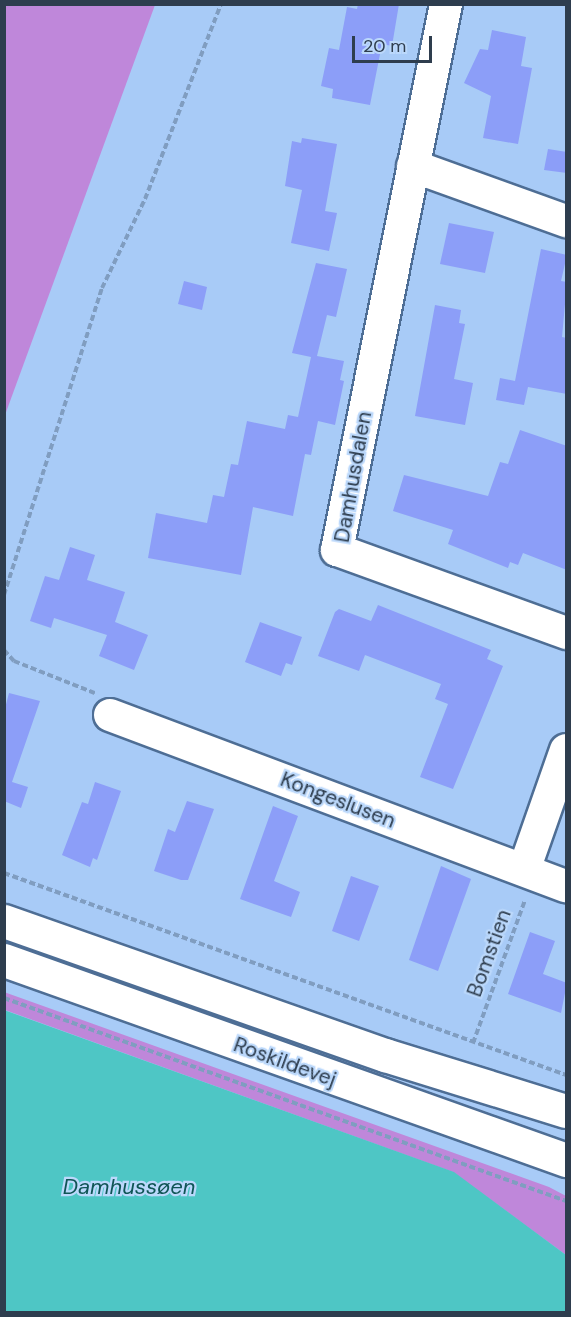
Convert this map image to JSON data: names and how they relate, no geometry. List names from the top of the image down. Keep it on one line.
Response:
{"streets":{"main road":["Roskildevej"],"street":["Damhusdalen","Kongeslusen"],"path":["Bomstien"]},"crossings":[["Kongeslusen","Bomstien"]],"water":["Damhussøen"],"scale_bar":"20 m"}
